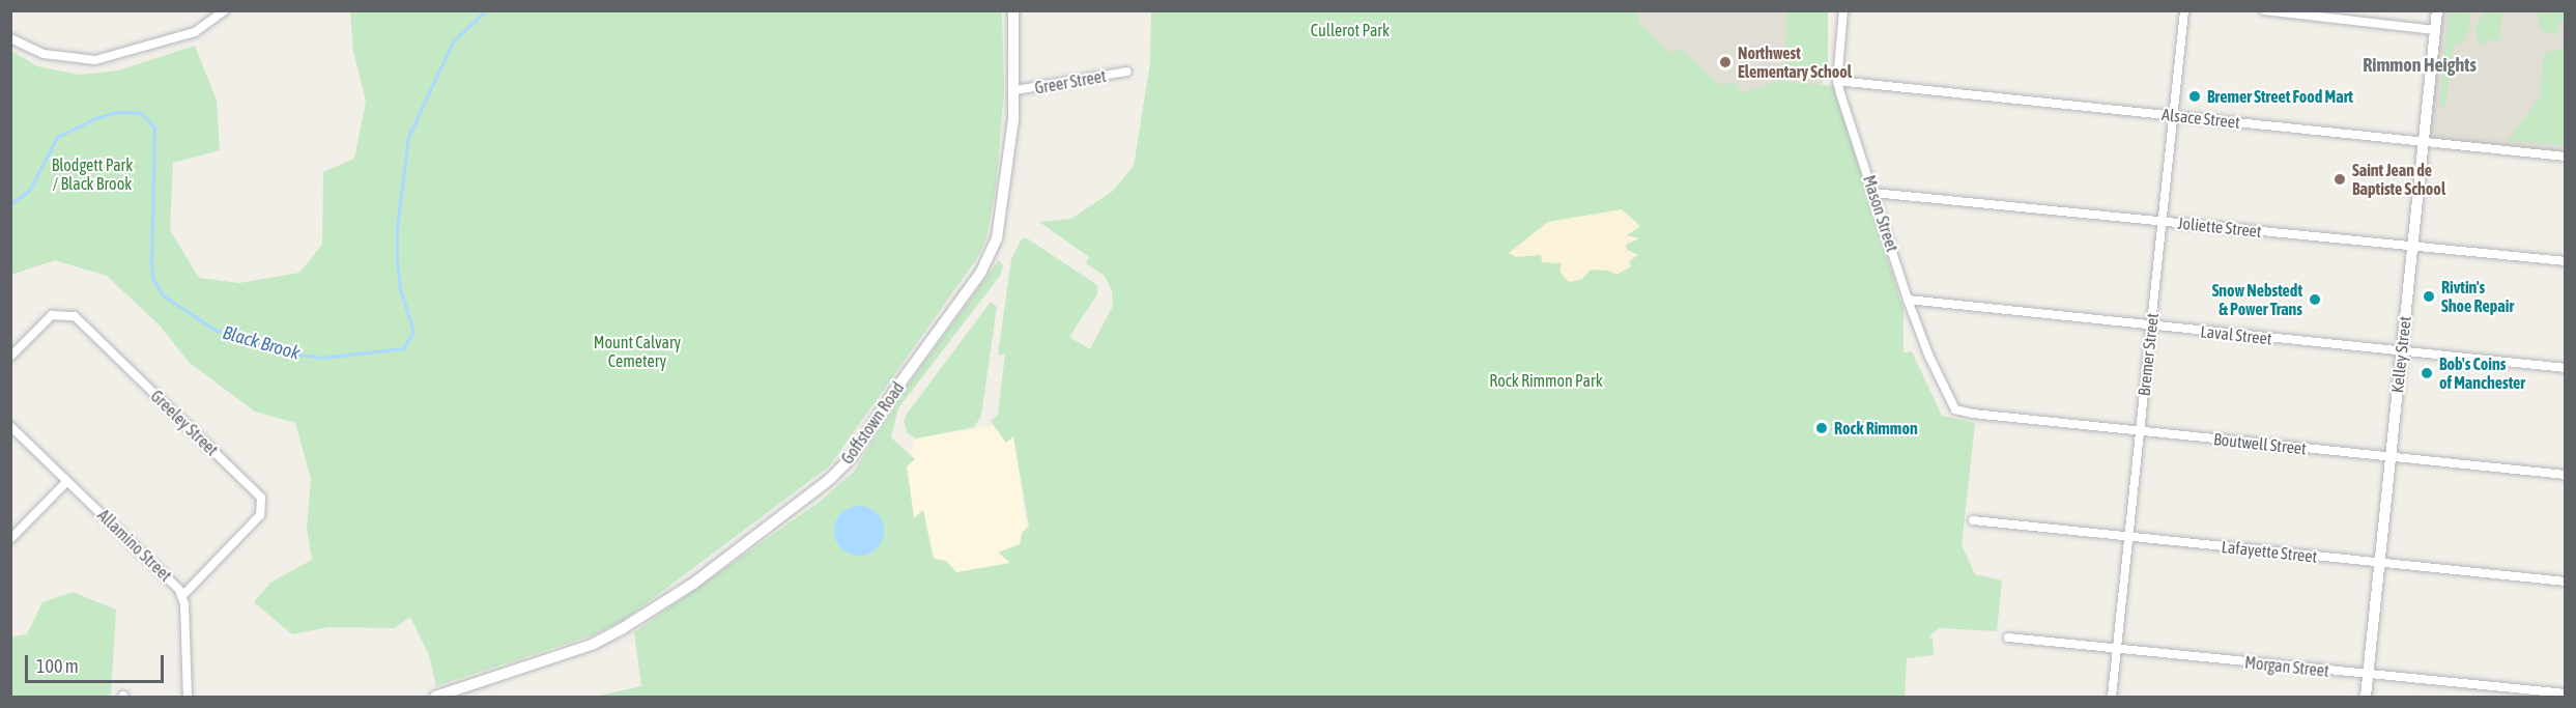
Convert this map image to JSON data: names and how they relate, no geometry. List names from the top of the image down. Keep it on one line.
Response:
{"streets":{"main road":["Kelley Street","Goffstown Road"],"street":["Greer Street","Alsace Street","Mason Street","Joliette Street","Laval Street","Bremer Street","Greeley Street","Boutwell Street","Allamino Street","Lafayette Street","Morgan Street"]},"crossings":[["Greer Street","Goffstown Road"],["Alsace Street","Mason Street"],["Alsace Street","Bremer Street"],["Alsace Street","Kelley Street"],["Mason Street","Joliette Street"],["Mason Street","Laval Street"],["Mason Street","Boutwell Street"],["Joliette Street","Bremer Street"],["Joliette Street","Kelley Street"],["Laval Street","Bremer Street"],["Laval Street","Kelley Street"],["Bremer Street","Boutwell Street"],["Bremer Street","Lafayette Street"],["Bremer Street","Morgan Street"],["Kelley Street","Boutwell Street"],["Kelley Street","Lafayette Street"],["Kelley Street","Morgan Street"],["Greeley Street","Allamino Street"]],"districts":["Rimmon Heights"],"water":["Black Brook"],"parks":["Cullerot Park","Blodgett Park / Black Brook","Mount Calvary Cemetery","Rock Rimmon Park"],"places":["Northwest Elementary School","Bremer Street Food Mart","Saint Jean de Baptiste School","Rivtin's Shoe Repair","Snow Nebstedt & Power Trans","Bob's Coins of Manchester","Rock Rimmon"],"scale_bar":"100 m"}
